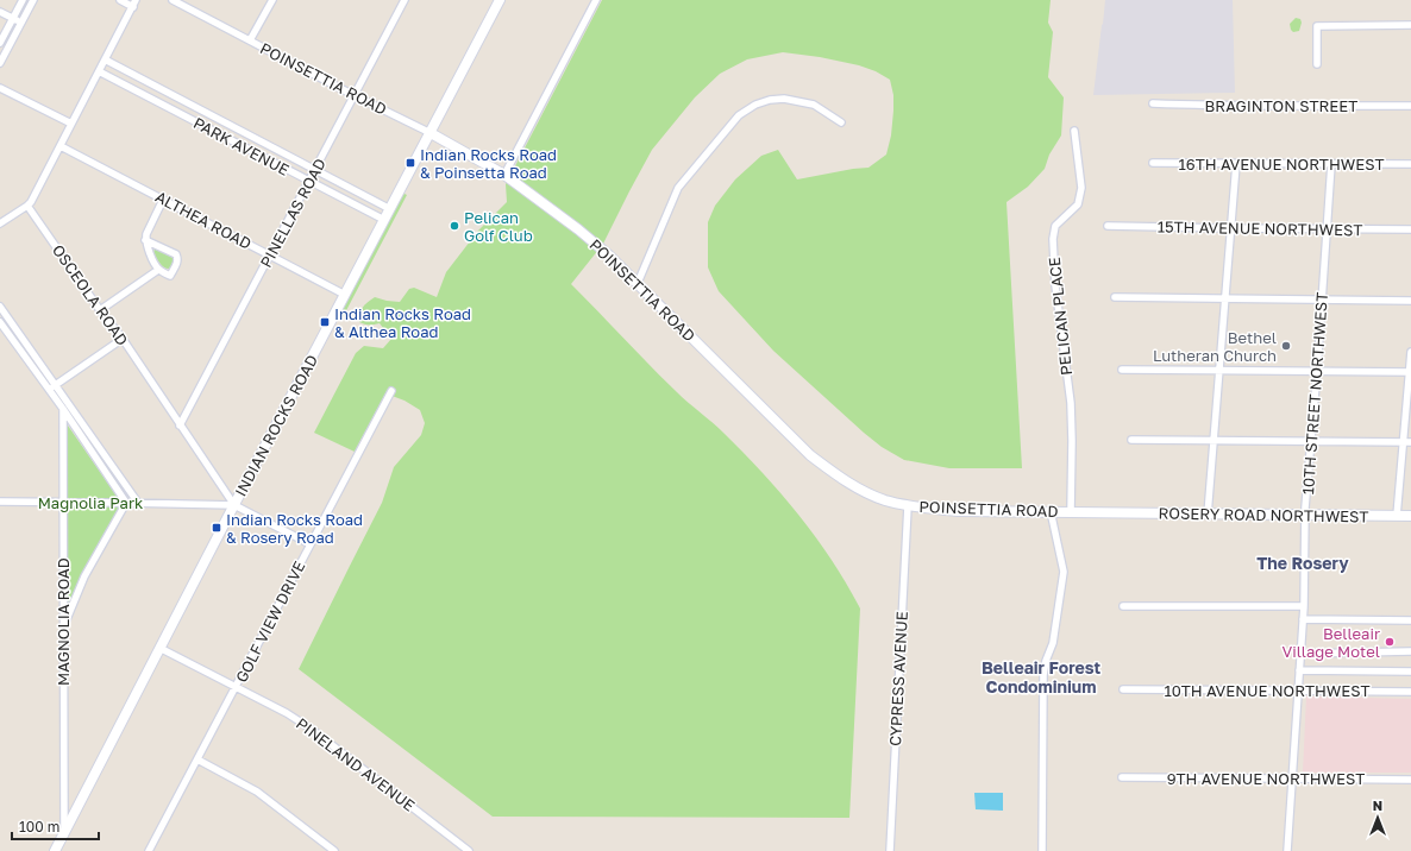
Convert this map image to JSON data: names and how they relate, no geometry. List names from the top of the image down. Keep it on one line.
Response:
{"streets":{"street":["POINSETTIA ROAD","BRAGINTON STREET","PARK AVENUE","16TH AVENUE NORTHWEST","PINELLAS ROAD","ALTHEA ROAD","15TH AVENUE NORTHWEST","OSCEOLA ROAD","PELICAN PLACE","10TH STREET NORTHWEST","INDIAN ROCKS ROAD","ROSERY ROAD NORTHWEST","MAGNOLIA ROAD","GOLF VIEW DRIVE","CYPRESS AVENUE","10TH AVENUE NORTHWEST","PINELAND AVENUE","9TH AVENUE NORTHWEST"]},"crossings":[["POINSETTIA ROAD","PINELLAS ROAD"],["POINSETTIA ROAD","PELICAN PLACE"],["POINSETTIA ROAD","INDIAN ROCKS ROAD"],["POINSETTIA ROAD","ROSERY ROAD NORTHWEST"],["POINSETTIA ROAD","CYPRESS AVENUE"],["PARK AVENUE","PINELLAS ROAD"],["PARK AVENUE","INDIAN ROCKS ROAD"],["16TH AVENUE NORTHWEST","10TH STREET NORTHWEST"],["PINELLAS ROAD","ALTHEA ROAD"],["PINELLAS ROAD","OSCEOLA ROAD"],["ALTHEA ROAD","INDIAN ROCKS ROAD"],["15TH AVENUE NORTHWEST","10TH STREET NORTHWEST"],["OSCEOLA ROAD","INDIAN ROCKS ROAD"],["OSCEOLA ROAD","GOLF VIEW DRIVE"],["10TH STREET NORTHWEST","ROSERY ROAD NORTHWEST"],["10TH STREET NORTHWEST","10TH AVENUE NORTHWEST"],["10TH STREET NORTHWEST","9TH AVENUE NORTHWEST"],["INDIAN ROCKS ROAD","MAGNOLIA ROAD"],["INDIAN ROCKS ROAD","PINELAND AVENUE"],["GOLF VIEW DRIVE","PINELAND AVENUE"]],"districts":["The Rosery","Belleair Forest Condominium"],"parks":["Magnolia Park"],"places":{"transit":["Indian Rocks Road & Poinsetta Road","Indian Rocks Road & Althea Road","Indian Rocks Road & Rosery Road"],"other":["Pelican Golf Club","Bethel Lutheran Church","Belleair Village Motel"]},"scale_bar":"100 m","north":"top"}
